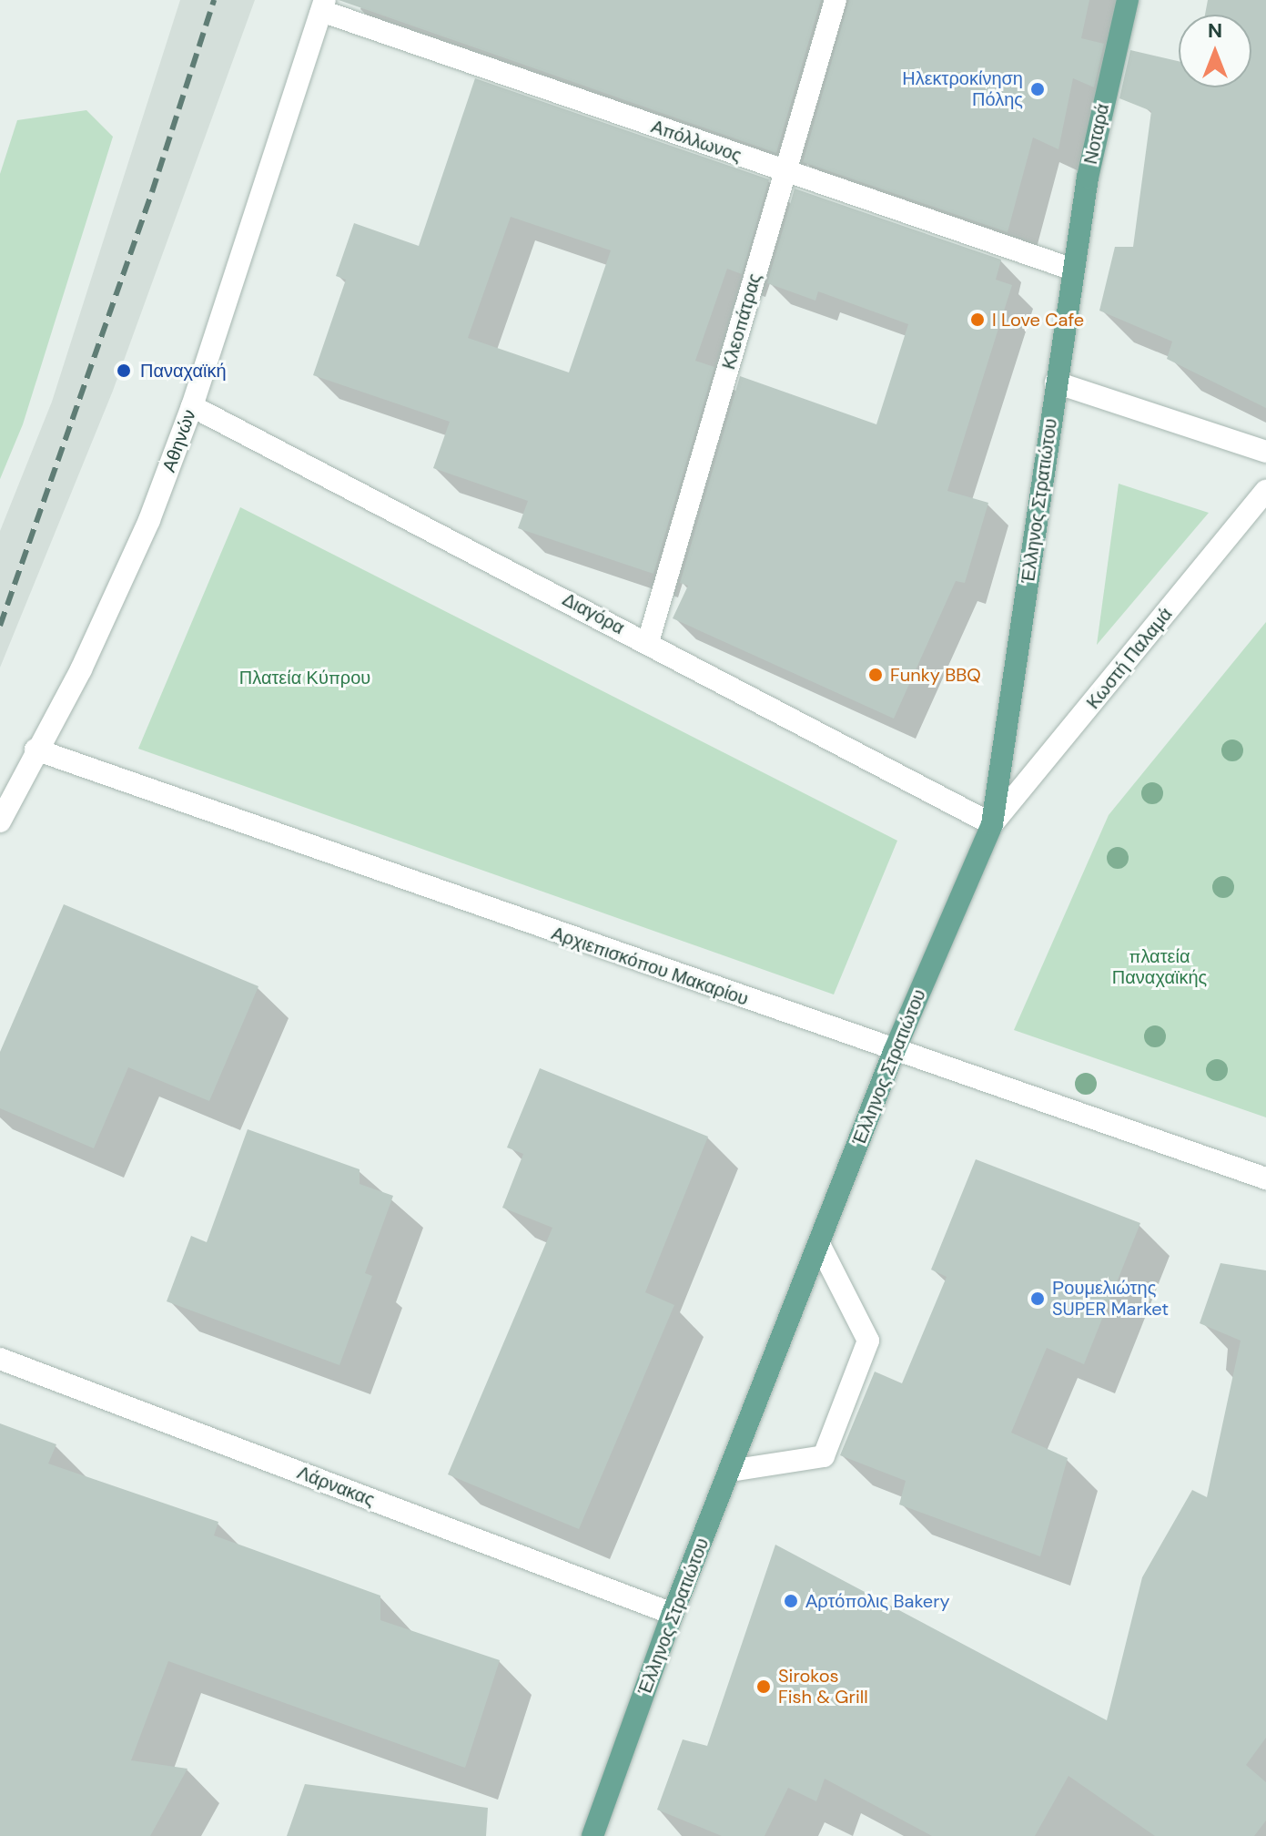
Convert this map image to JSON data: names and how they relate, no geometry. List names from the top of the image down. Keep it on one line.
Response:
{"streets":{"main road":["Νοταρά","Έλληνος Στρατιώτου"],"street":["Απόλλωνος","Κλεοπάτρας","Αθηνών","Διαγόρα","Κωστή Παλαμά","Αρχιεπισκόπου Μακαρίου","Λάρνακας"]},"crossings":[["Νοταρά","Απόλλωνος"],["Νοταρά","Έλληνος Στρατιώτου"],["Απόλλωνος","Κλεοπάτρας"],["Απόλλωνος","Αθηνών"],["Απόλλωνος","Έλληνος Στρατιώτου"],["Κλεοπάτρας","Διαγόρα"],["Αθηνών","Διαγόρα"],["Αθηνών","Αρχιεπισκόπου Μακαρίου"],["Έλληνος Στρατιώτου","Διαγόρα"],["Έλληνος Στρατιώτου","Κωστή Παλαμά"],["Έλληνος Στρατιώτου","Αρχιεπισκόπου Μακαρίου"],["Έλληνος Στρατιώτου","Λάρνακας"],["Διαγόρα","Κωστή Παλαμά"]],"parks":["Πλατεία Κύπρου","πλατεία Παναχαϊκής"],"places":["Ηλεκτροκίνηση Πόλης","I Love Cafe","Παναχαϊκή","Funky BBQ","Ρουμελιώτης SUPER Market","Αρτόπολις Bakery","Sirokos Fish & Grill"],"north":"top"}
